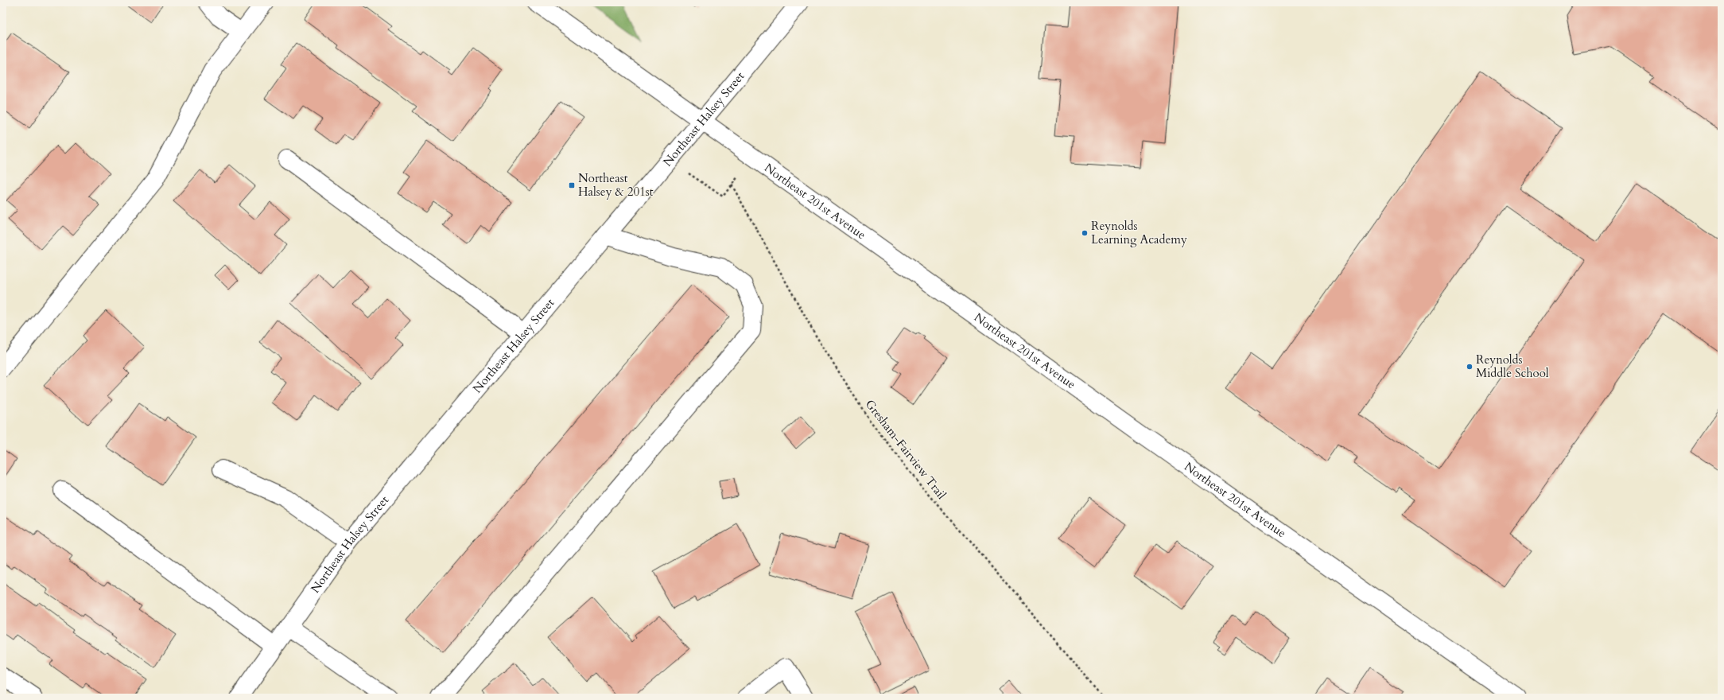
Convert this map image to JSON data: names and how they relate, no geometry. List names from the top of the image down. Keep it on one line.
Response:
{"streets":{"street":["Northeast Halsey Street","Northeast 201st Avenue"],"path":["Gresham-Fairview Trail"]},"crossings":[["Northeast Halsey Street","Northeast 201st Avenue"]],"places":{"transit":["Northeast Halsey & 201st"],"other":["Reynolds Learning Academy","Reynolds Middle School"]}}
